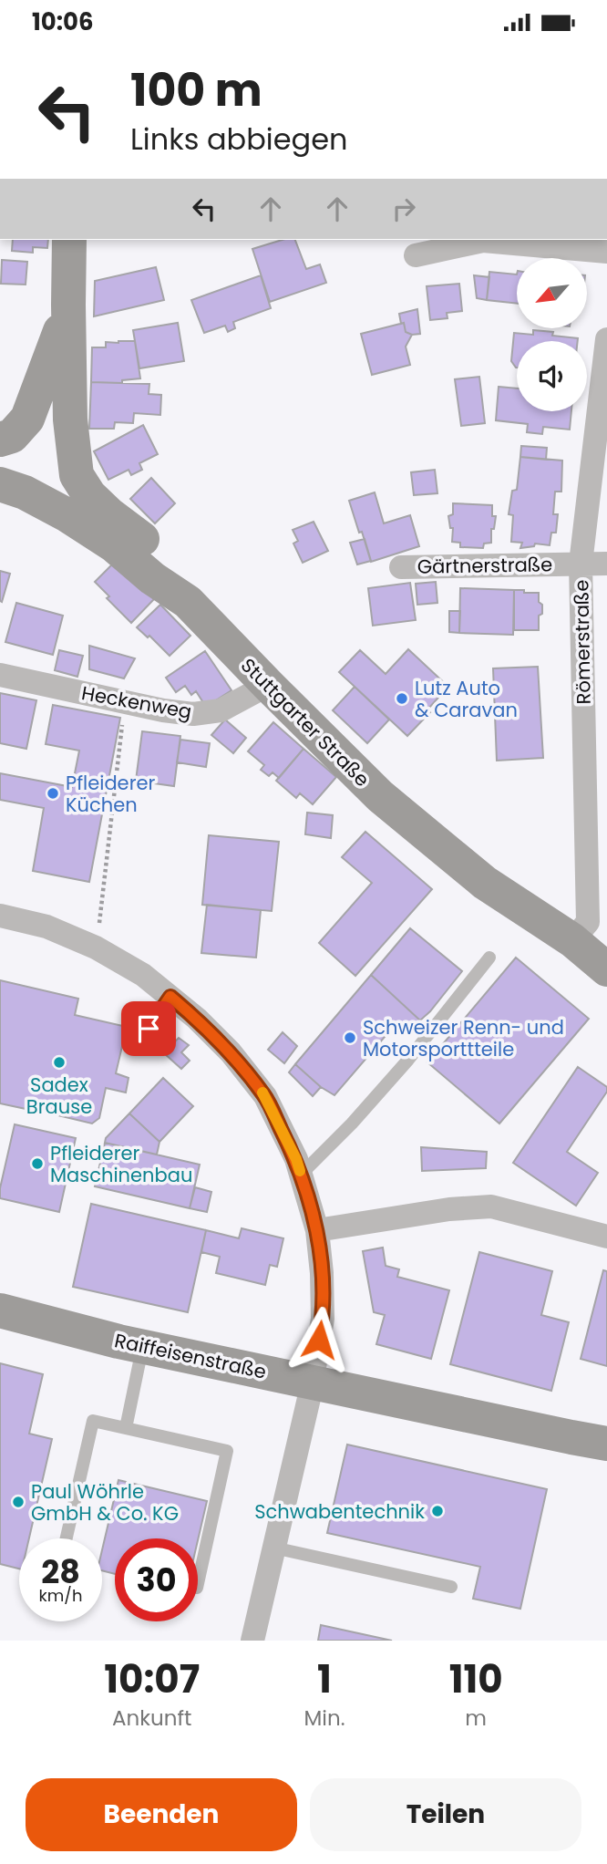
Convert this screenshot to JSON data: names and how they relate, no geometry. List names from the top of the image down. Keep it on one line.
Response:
{"streets":{"main road":["Stuttgarter Straße","Raiffeisenstraße"],"street":["Gärtnerstraße","Römerstraße","Heckenweg"]},"crossings":[["Gärtnerstraße","Römerstraße"],["Römerstraße","Stuttgarter Straße"],["Heckenweg","Stuttgarter Straße"]],"places":["Lutz Auto & Caravan","Pfleiderer Küchen","Schweizer Renn- und Motorsporttteile","Sadex Brause","Pfleiderer Maschinenbau","Paul Wöhrle GmbH & Co. KG","Schwabentechnik"],"north":"bottom left","page":{"status":"10:06","turn":["100 m","Links abbiegen"],"speed":"28 km/h","limit":"30","eta":["10:07","Ankunft","1","Min.","110","m"],"buttons":["Beenden","Teilen"]}}
